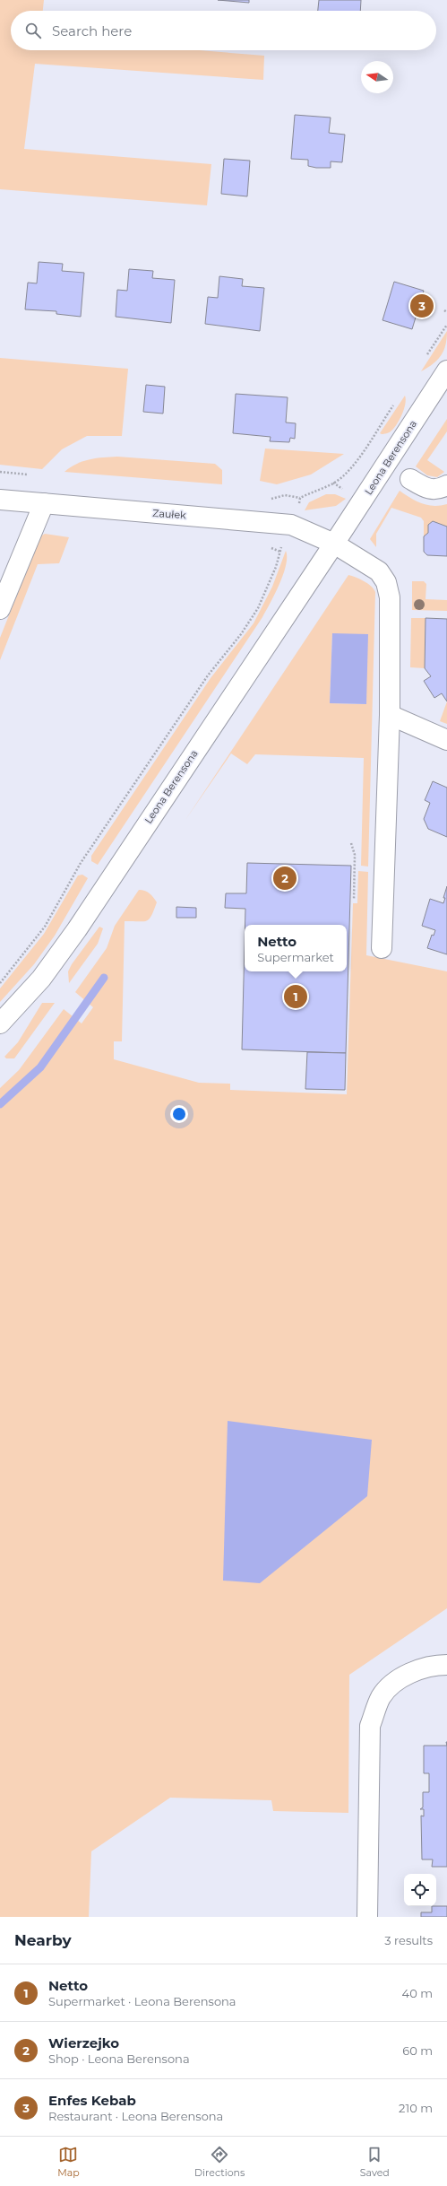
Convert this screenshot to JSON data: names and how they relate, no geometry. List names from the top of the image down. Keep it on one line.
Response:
{"streets":{"street":["Leona Berensona","Zaułek"]},"crossings":[["Leona Berensona","Zaułek"]],"north":"left","page":{"search":"Search here","pins":["3","2","1"],"popup":["Netto","Supermarket"],"heading":["Nearby","3 results"],"list":[{"mark":"1","name":"Netto","note":"Supermarket · Leona Berensona","value":"40 m"},{"mark":"2","name":"Wierzejko","note":"Shop · Leona Berensona","value":"60 m"},{"mark":"3","name":"Enfes Kebab","note":"Restaurant · Leona Berensona","value":"210 m"}],"nav":["Map","Directions","Saved"]}}
